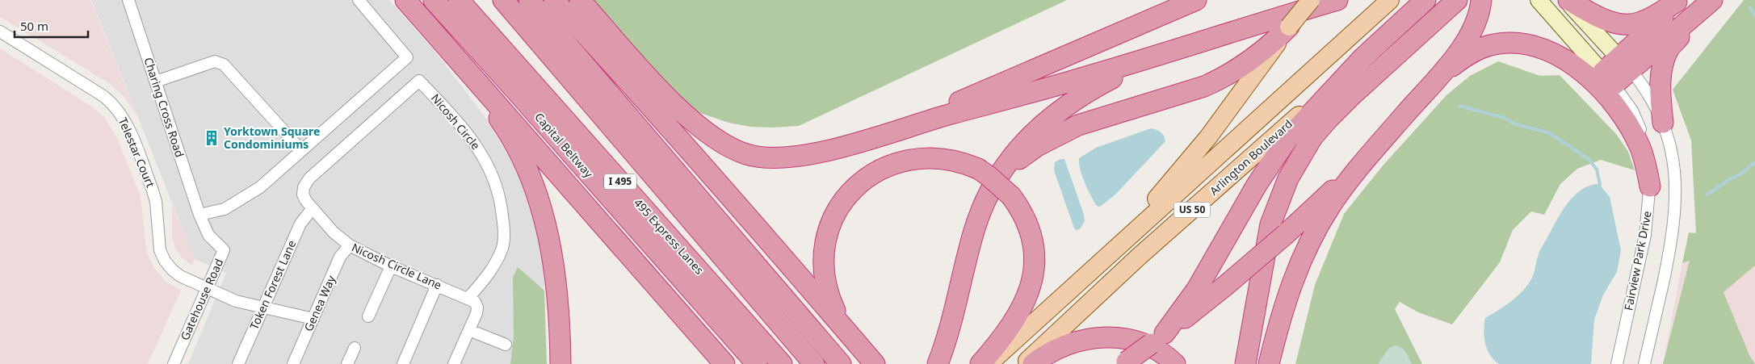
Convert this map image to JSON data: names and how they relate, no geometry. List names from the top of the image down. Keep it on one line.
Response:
{"streets":{"highway":["Capital Beltway","Arlington Boulevard","I 495","US 50","495 Express Lanes"],"main road":["Fairview Park Drive"],"street":["Charing Cross Road","Nicosh Circle","Telestar Court","Nicosh Circle Lane","Token Forest Lane","Gatehouse Road","Genea Way"]},"crossings":[["Charing Cross Road","Gatehouse Road"],["Nicosh Circle","Nicosh Circle Lane"],["Telestar Court","Token Forest Lane"],["Telestar Court","Gatehouse Road"],["Telestar Court","Genea Way"],["Nicosh Circle Lane","Token Forest Lane"],["Nicosh Circle Lane","Genea Way"]],"places":{"building":["Yorktown Square Condominiums"]},"scale_bar":"50 m"}
